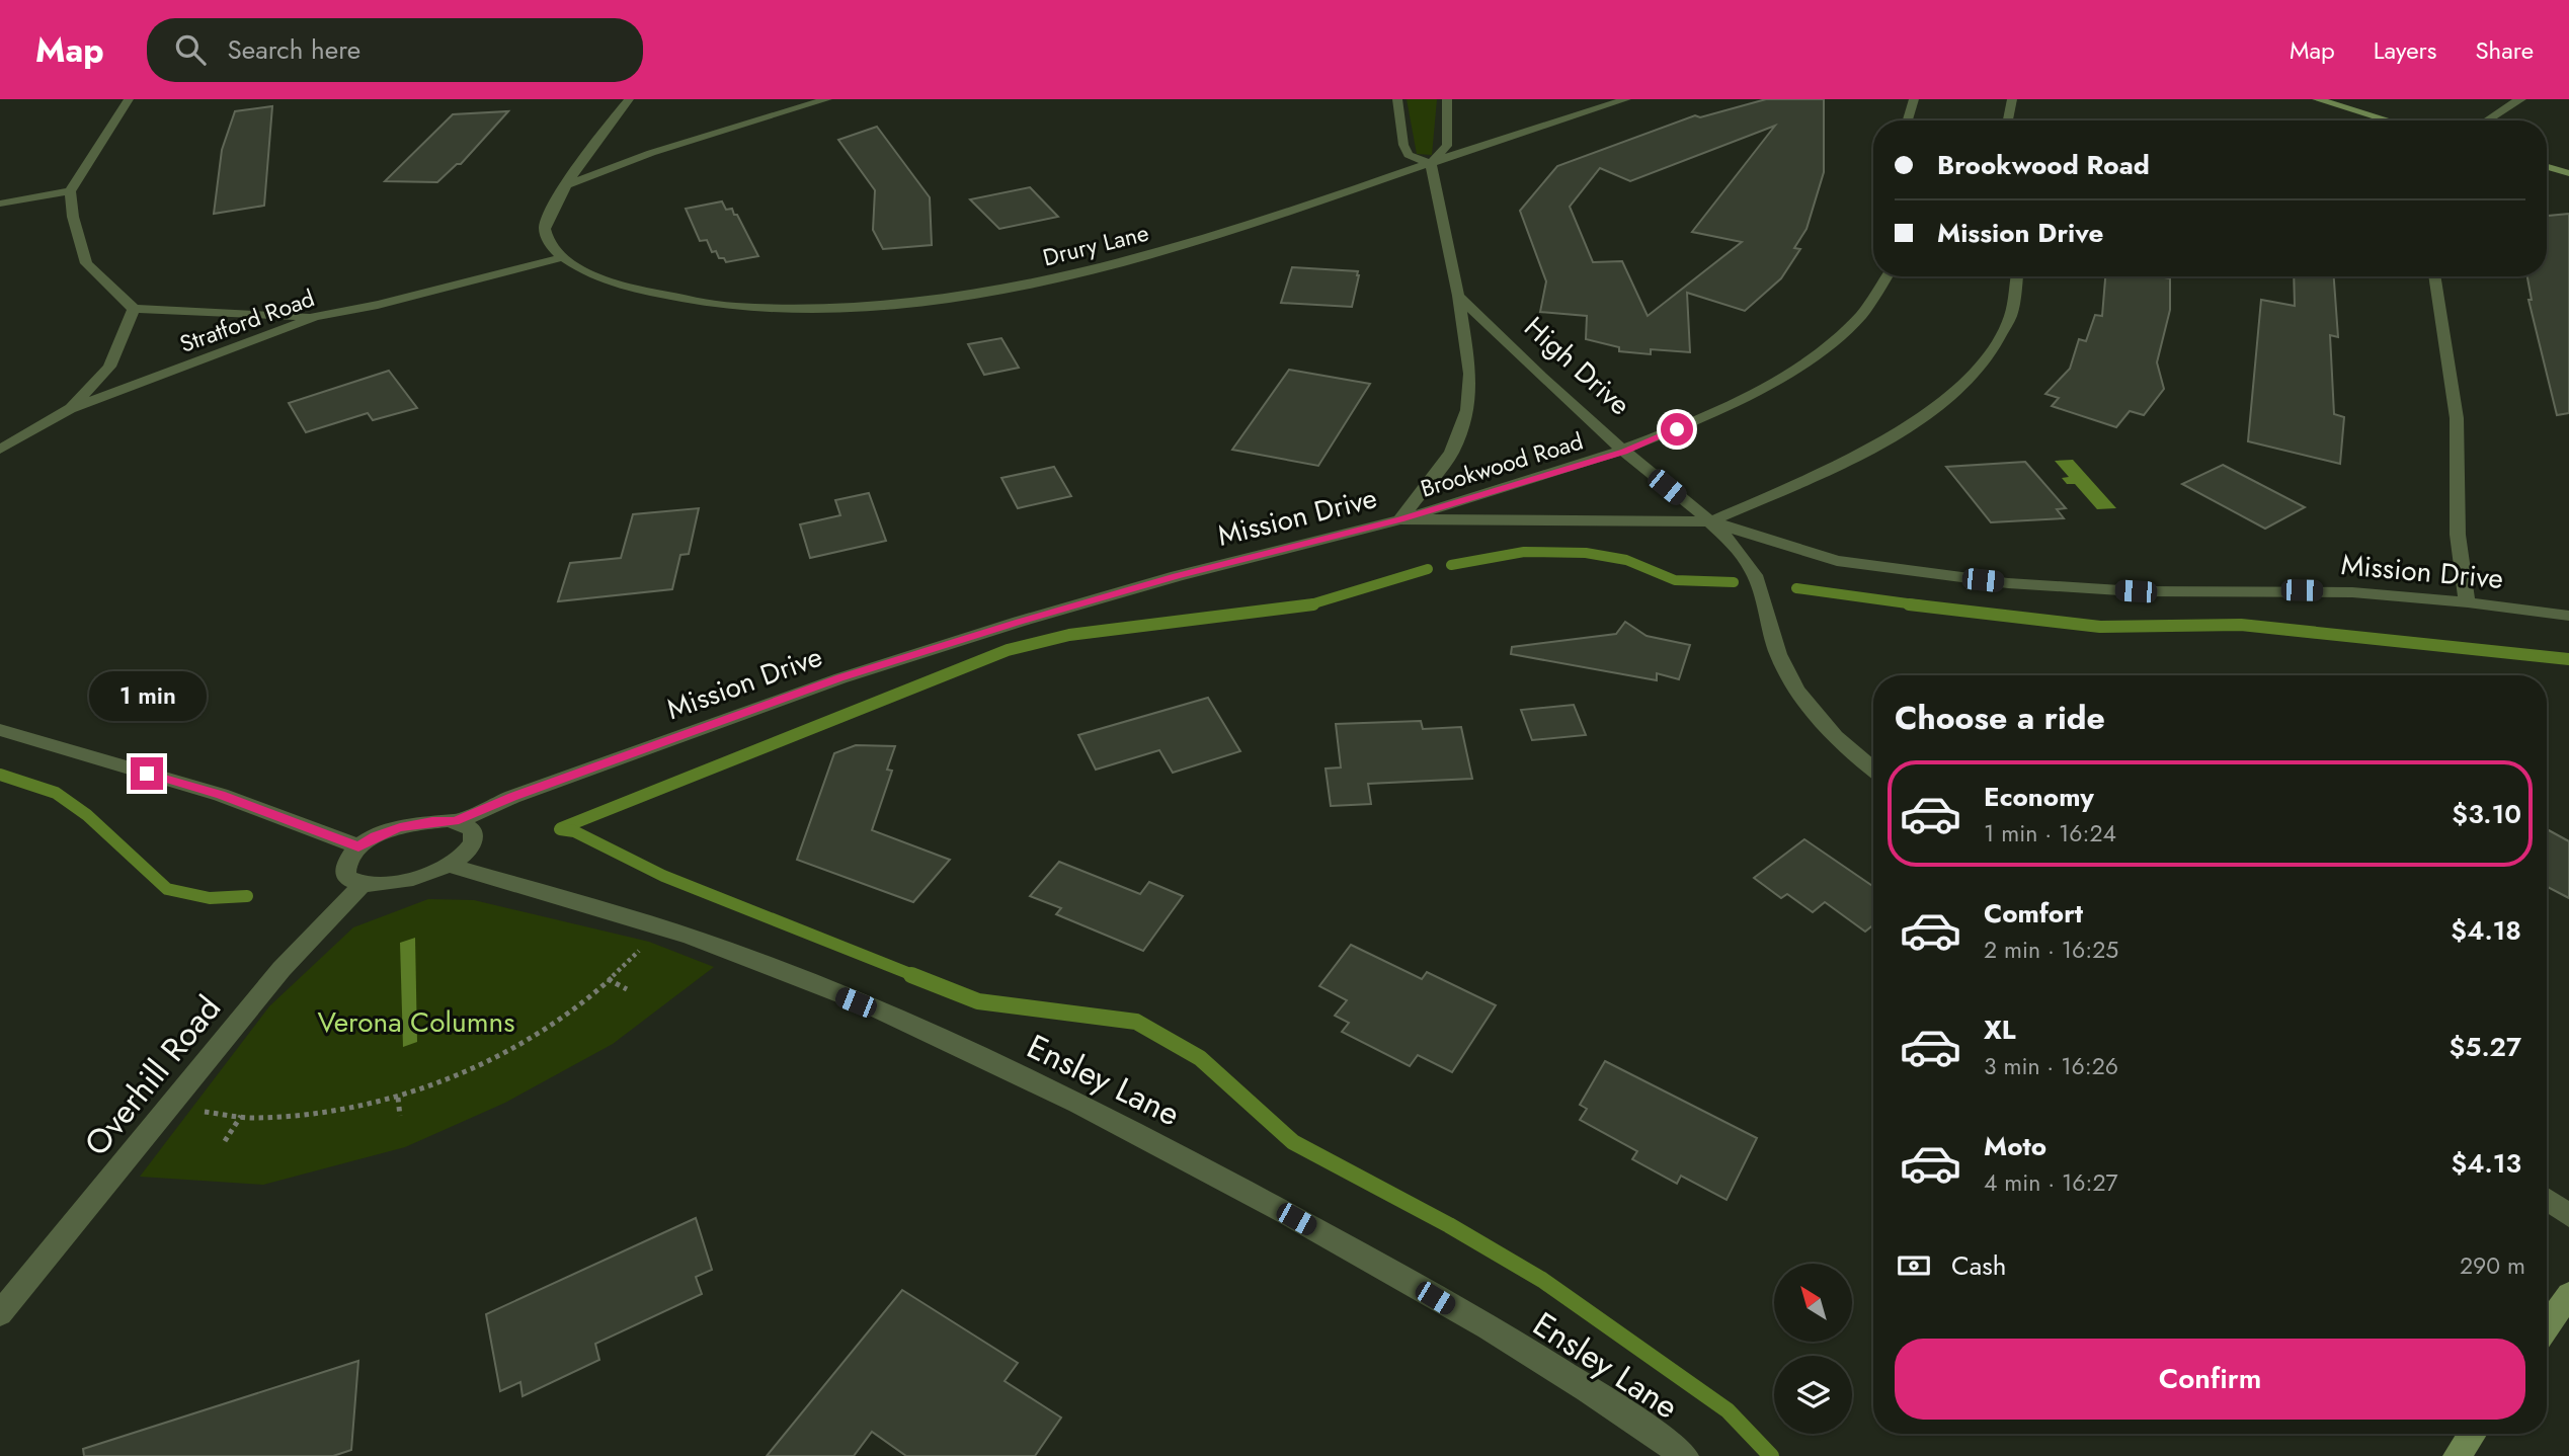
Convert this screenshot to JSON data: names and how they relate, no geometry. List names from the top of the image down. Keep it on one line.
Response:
{"streets":{"street":["Drury Lane","Stratford Road","High Drive","Brookwood Road","Mission Drive","Overhill Road","Ensley Lane"]},"crossings":[["Drury Lane","Stratford Road"],["High Drive","Brookwood Road"],["High Drive","Mission Drive"],["Brookwood Road","Mission Drive"]],"parks":["Verona Columns"],"north":"top left","page":{"header":"Map","search":"Search here","nav":["Map","Layers","Share"],"banner":["Brookwood Road","Mission Drive"],"bubble":"1 min","heading":"Choose a ride","list":[{"name":"Economy","note":"1 min · 16:24","value":"$3.10"},{"name":"Comfort","note":"2 min · 16:25","value":"$4.18"},{"name":"XL","note":"3 min · 16:26","value":"$5.27"},{"name":"Moto","note":"4 min · 16:27","value":"$4.13"}],"pay":["Cash","290 m"],"buttons":"Confirm"}}
